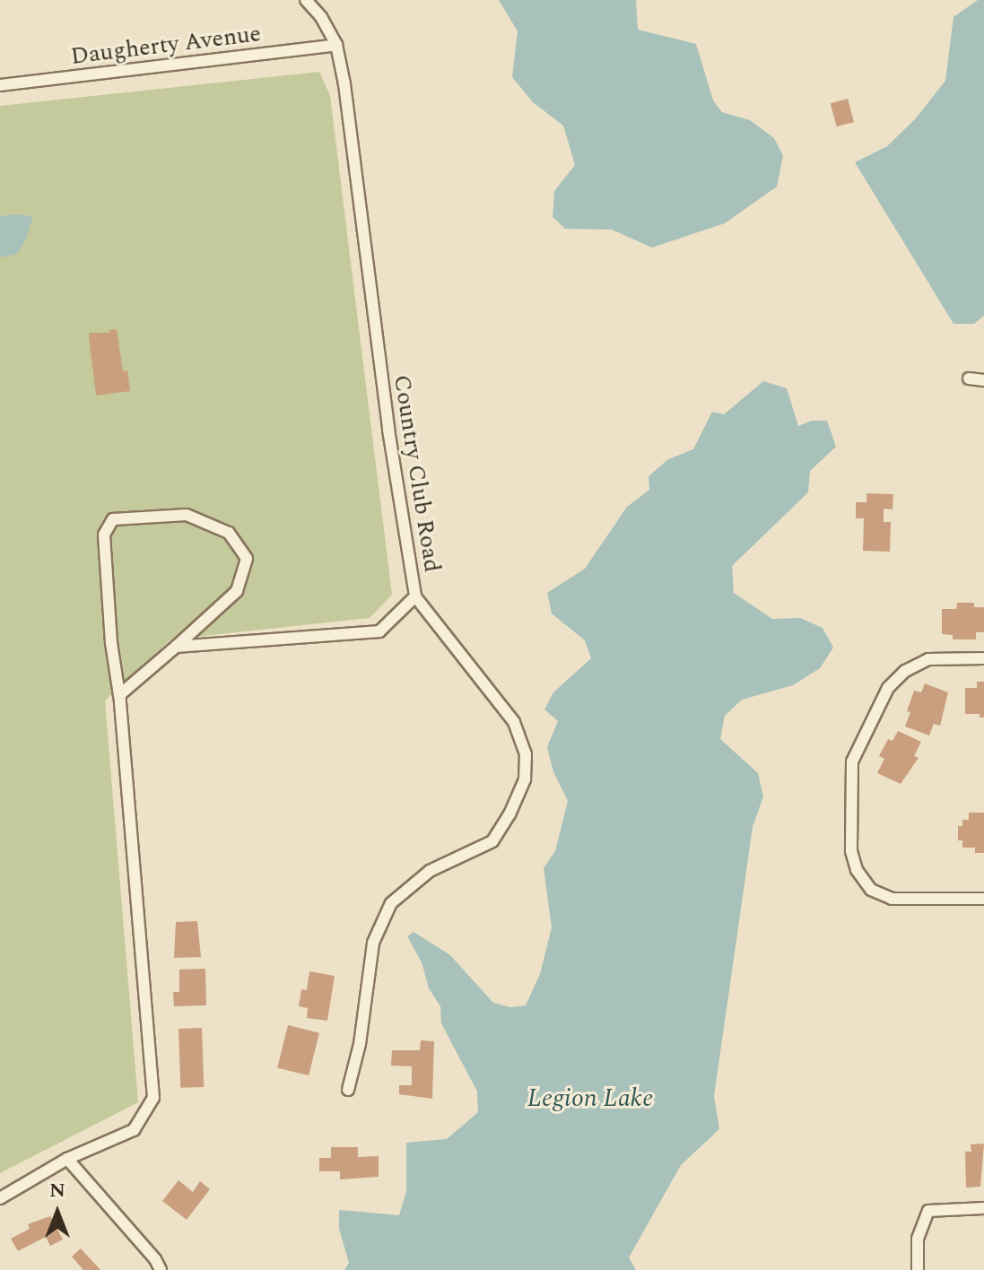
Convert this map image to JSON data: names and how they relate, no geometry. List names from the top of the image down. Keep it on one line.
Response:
{"streets":{"street":["Daugherty Avenue","Country Club Road"]},"crossings":[["Daugherty Avenue","Country Club Road"]],"water":["Legion Lake"],"north":"top"}
